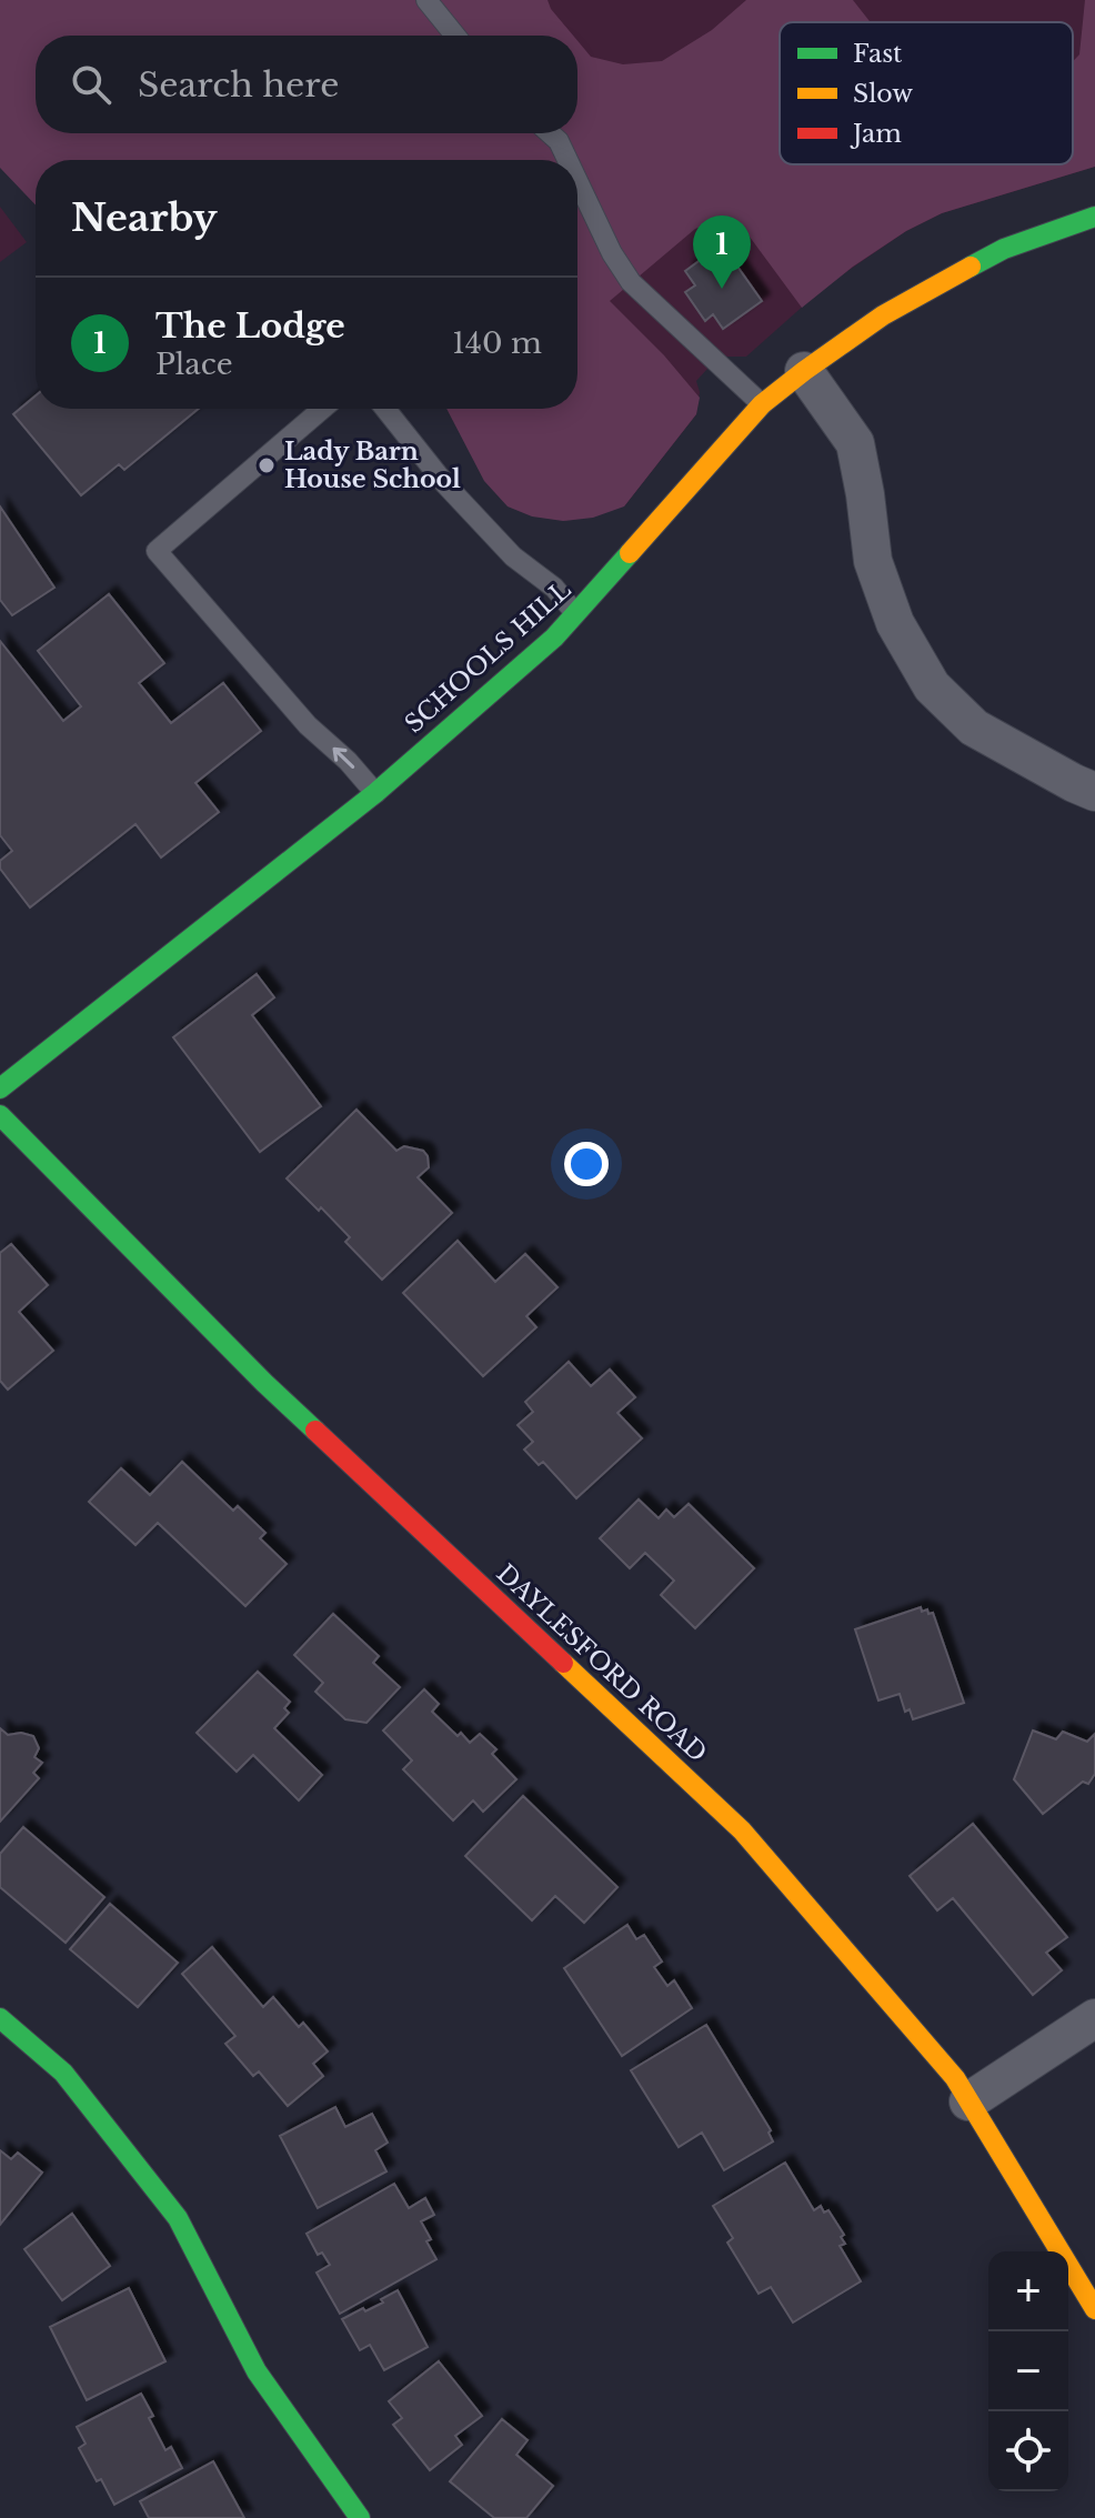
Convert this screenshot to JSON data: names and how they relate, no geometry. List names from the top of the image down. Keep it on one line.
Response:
{"streets":{"street":["SCHOOLS HILL","DAYLESFORD ROAD"]},"places":["Lady Barn House School"],"legend":["Fast","Slow","Jam"],"page":{"search":"Search here","heading":"Nearby","pins":"1","list":[{"mark":"1","name":"The Lodge","note":"Place","value":"140 m"}],"map_buttons":["+","−"]}}
